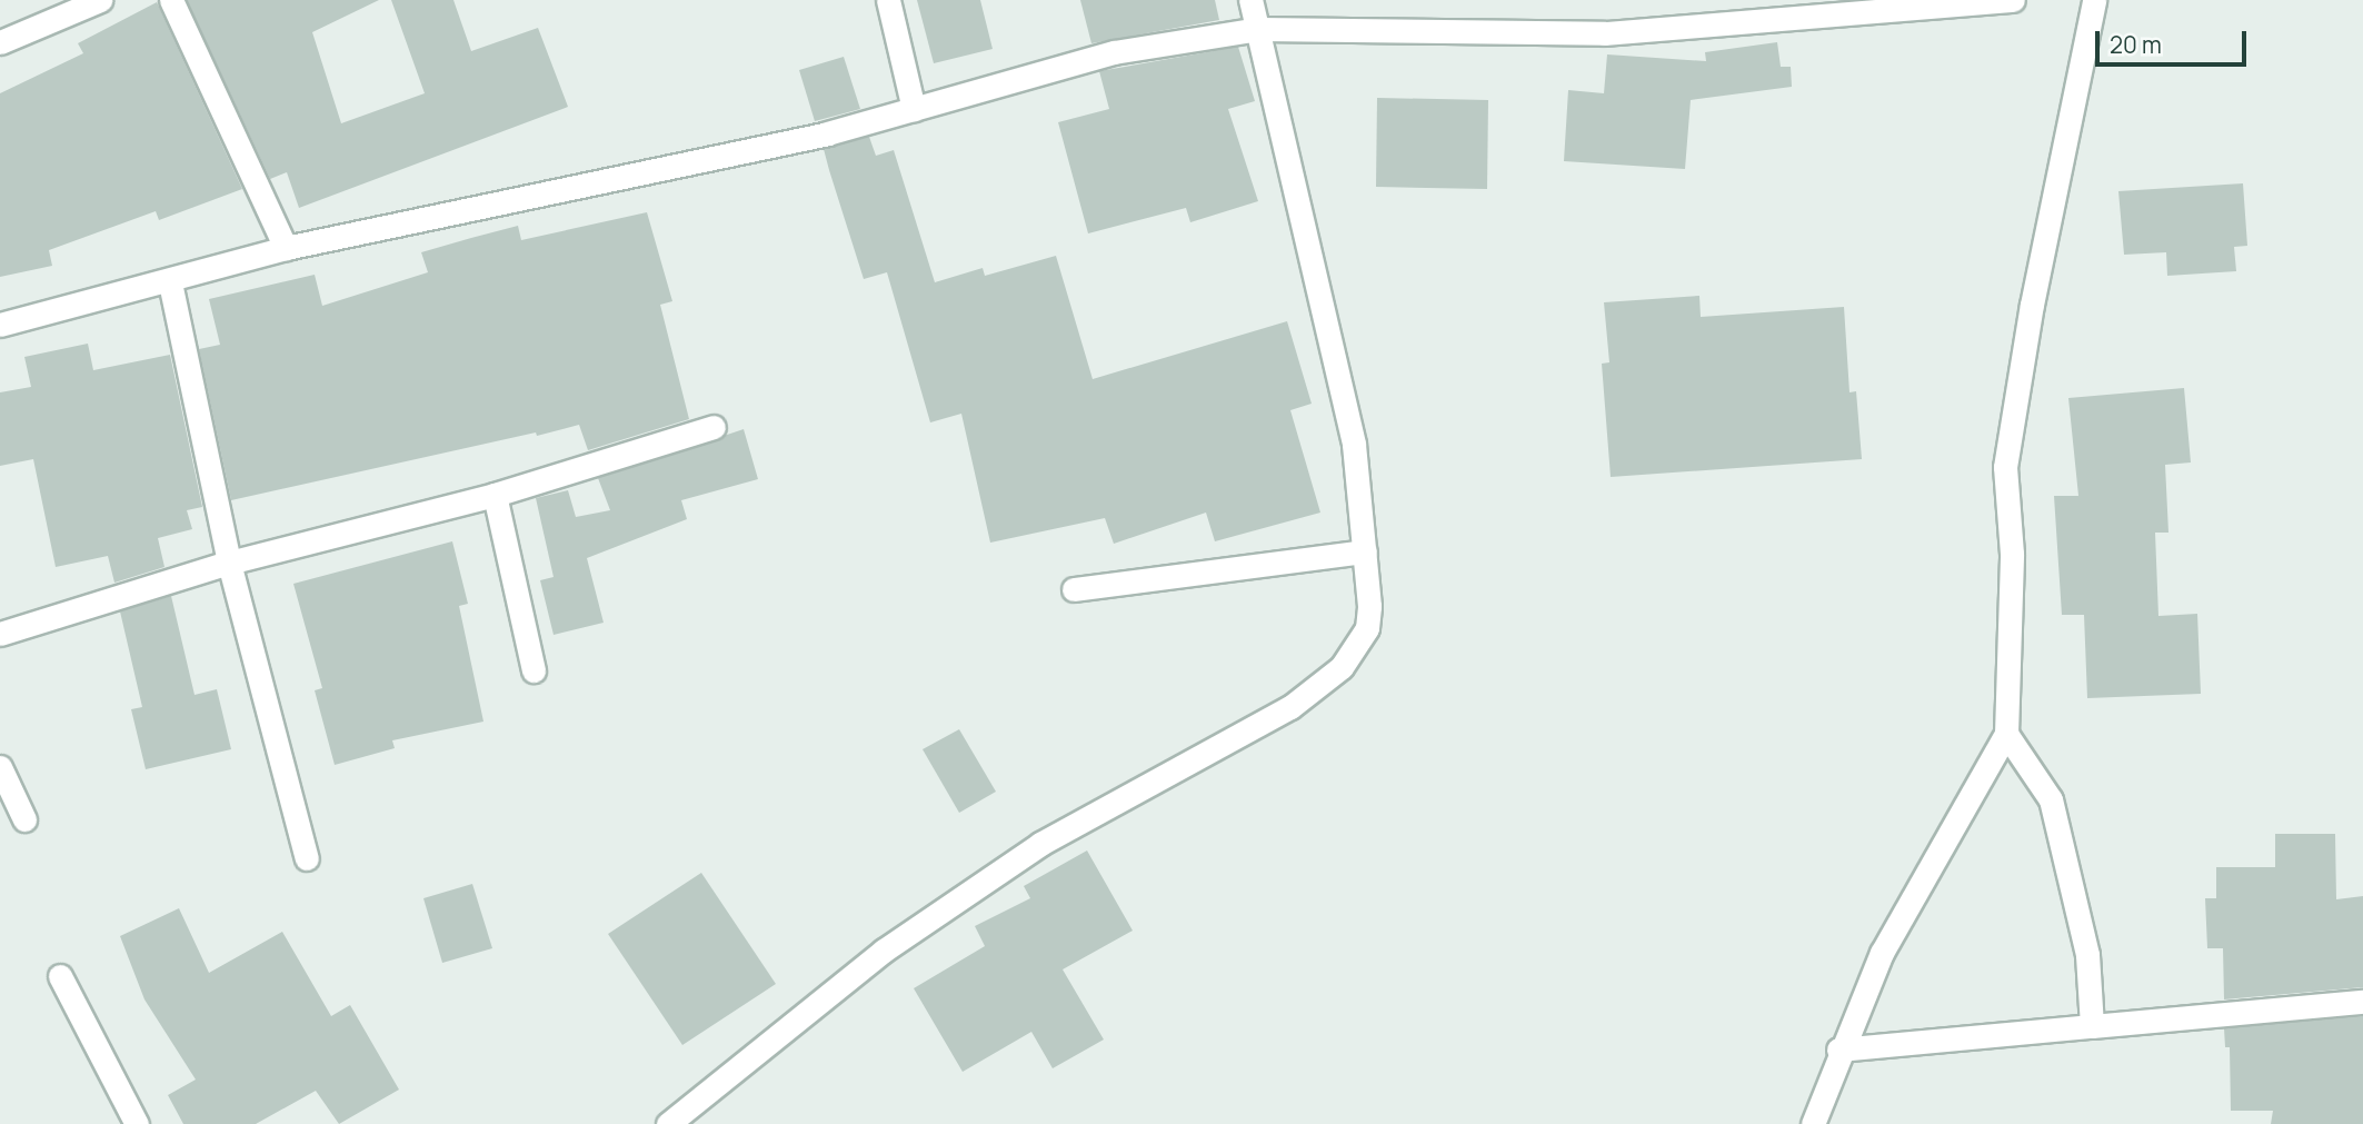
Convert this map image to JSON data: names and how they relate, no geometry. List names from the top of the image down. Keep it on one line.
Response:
{"scale_bar":"20 m"}
